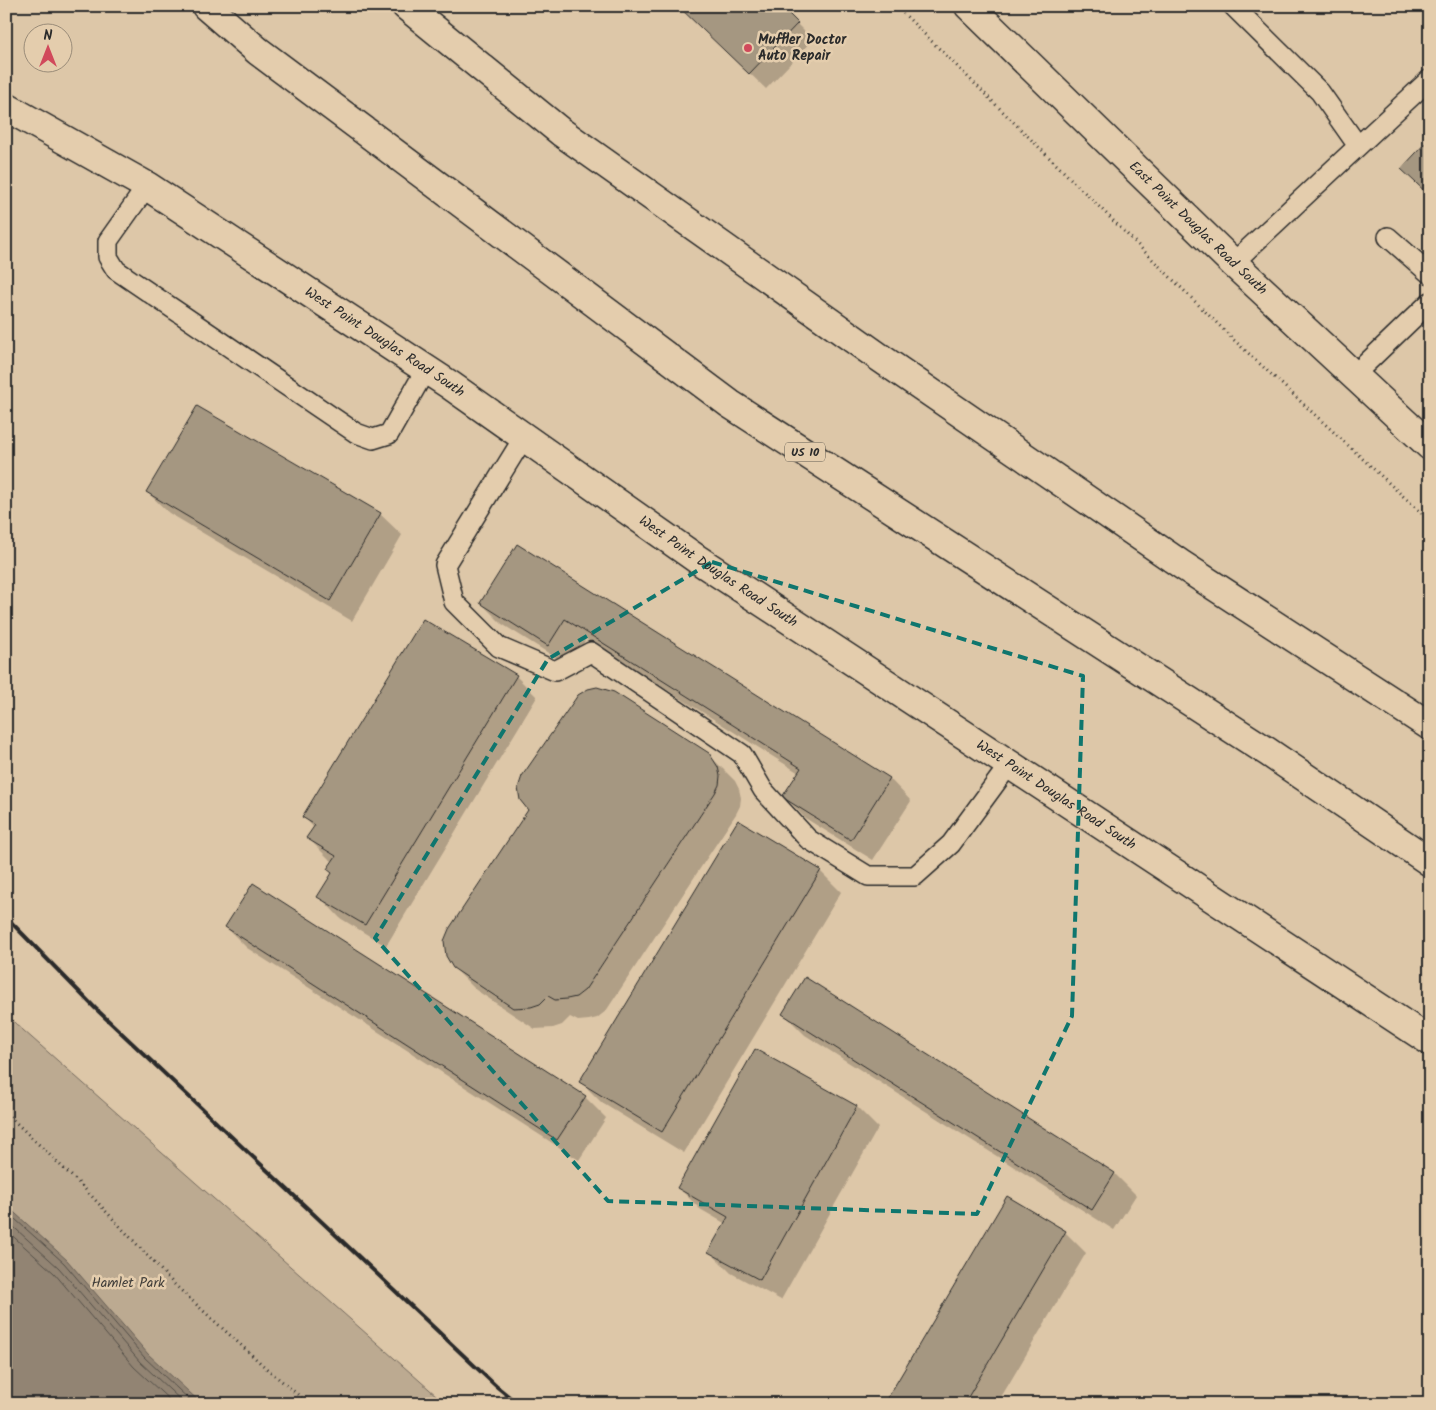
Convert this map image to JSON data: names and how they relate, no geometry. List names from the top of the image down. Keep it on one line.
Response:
{"streets":{"main road":["East Point Douglas Road South","West Point Douglas Road South","US 10"]},"parks":["Hamlet Park"],"places":["Muffler Doctor Auto Repair"],"north":"top"}
